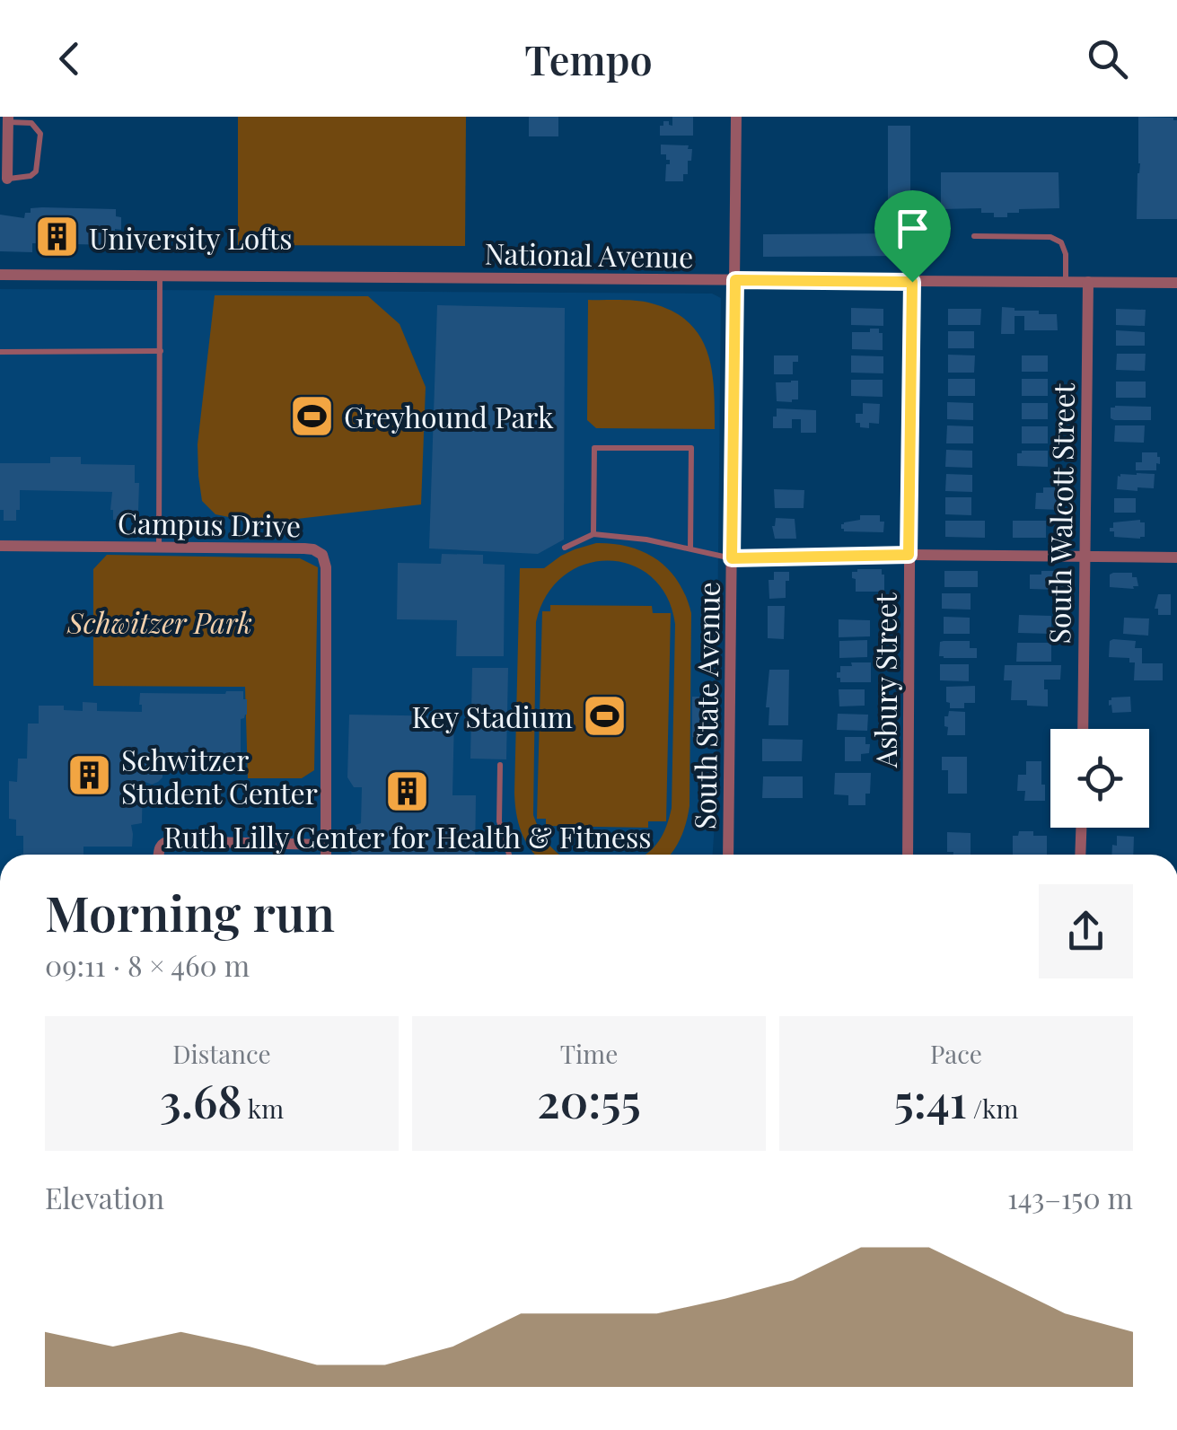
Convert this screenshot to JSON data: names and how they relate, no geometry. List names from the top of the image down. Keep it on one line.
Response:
{"streets":{"street":["National Avenue","South Walcott Street","Campus Drive","Asbury Street","South State Avenue"]},"crossings":[["National Avenue","South Walcott Street"],["National Avenue","Asbury Street"],["National Avenue","South State Avenue"]],"parks":["Schwitzer Park"],"places":{"building":["University Lofts","Schwitzer Student Center","Ruth Lilly Center for Health & Fitness"],"sports":["Greyhound Park","Key Stadium"]},"page":{"header":"Tempo","heading":["Morning run","09:11 · 8 × 460 m"],"stats":[["Distance","3.68 km"],["Time","20:55"],["Pace","5:41 /km"]],"chart":["Elevation","143–150 m"]}}
